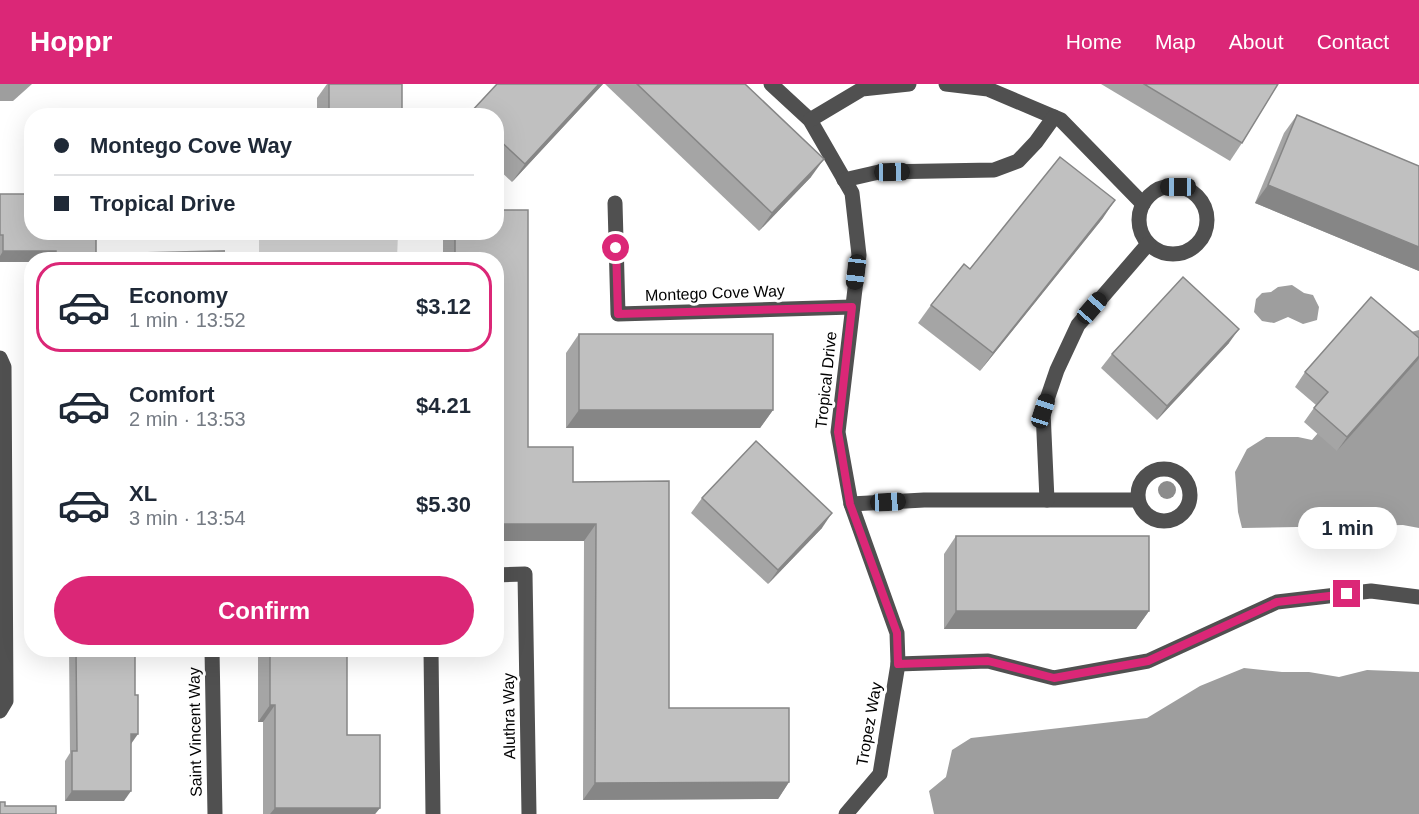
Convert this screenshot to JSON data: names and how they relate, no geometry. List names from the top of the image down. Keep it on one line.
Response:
{"streets":{"street":["Montego Cove Way","Tropical Drive","Aluthra Way","Tropez Way","Saint Vincent Way"]},"crossings":[["Montego Cove Way","Tropical Drive"],["Tropical Drive","Tropez Way"]],"page":{"header":"Hoppr","nav":["Home","Map","About","Contact"],"banner":["Montego Cove Way","Tropical Drive"],"list":[{"name":"Economy","note":"1 min · 13:52","value":"$3.12"},{"name":"Comfort","note":"2 min · 13:53","value":"$4.21"},{"name":"XL","note":"3 min · 13:54","value":"$5.30"}],"bubble":"1 min","buttons":"Confirm"}}
